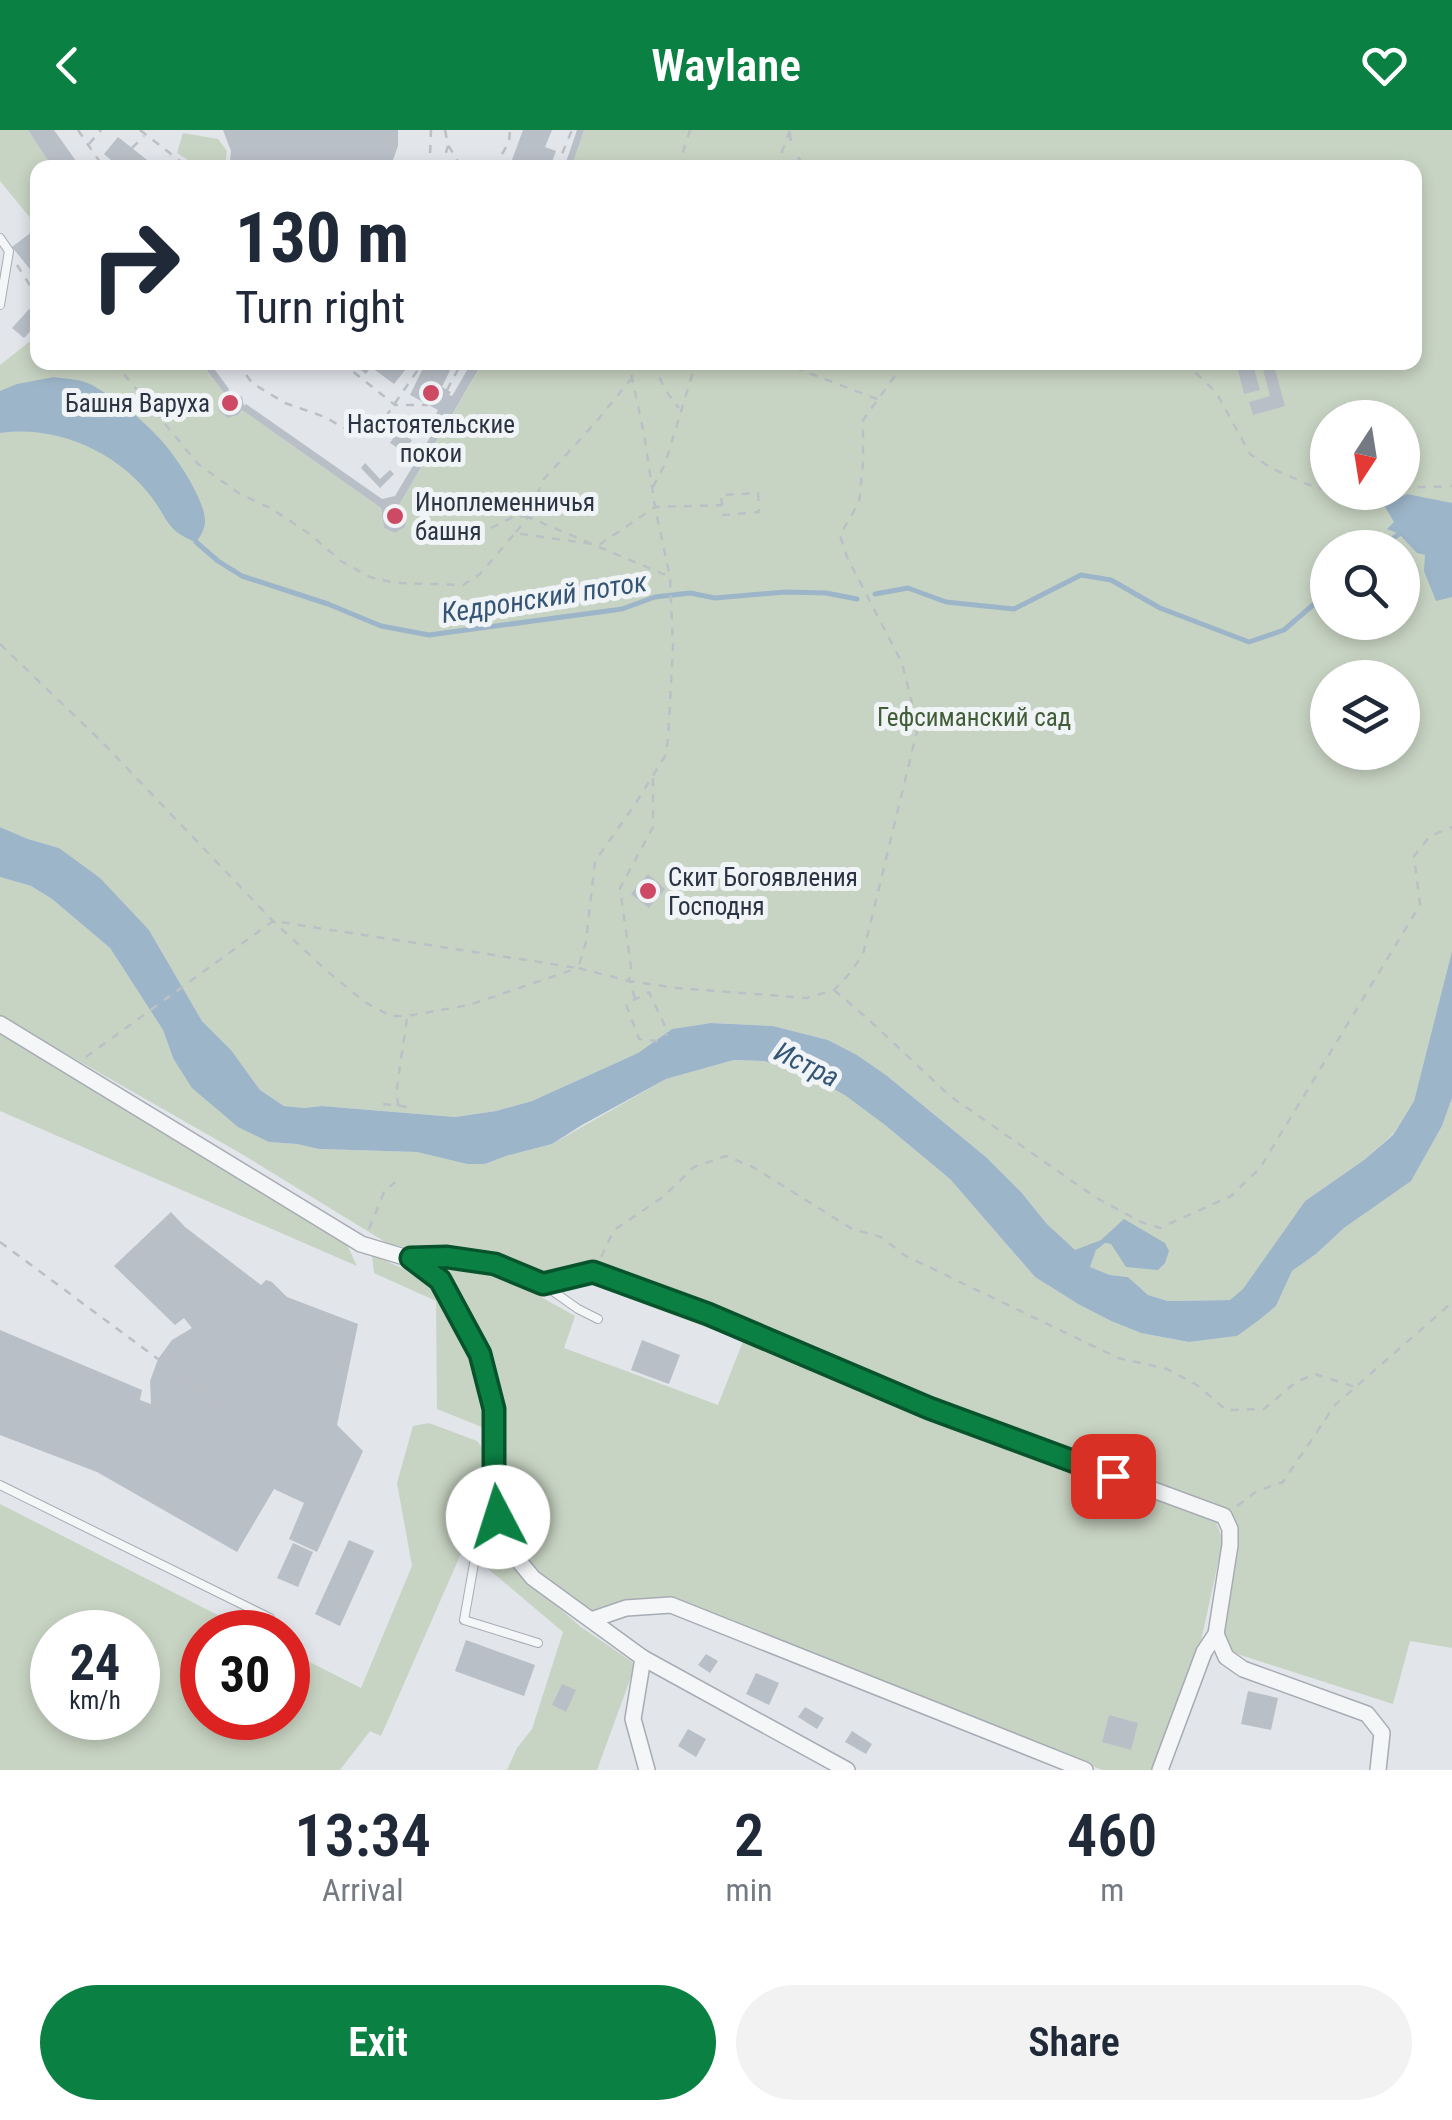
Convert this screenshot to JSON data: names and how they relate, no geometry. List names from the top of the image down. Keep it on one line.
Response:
{"water":["Кедронский поток","Истра"],"parks":["Гефсиманский сад"],"places":["Настоятельские покои","Башня Варуха","Иноплеменничья башня","Скит Богоявления Господня"],"north":"bottom","page":{"header":"Waylane","turn":["130 m","Turn right"],"speed":"24 km/h","limit":"30","eta":["13:34","Arrival","2","min","460","m"],"buttons":["Exit","Share"]}}
